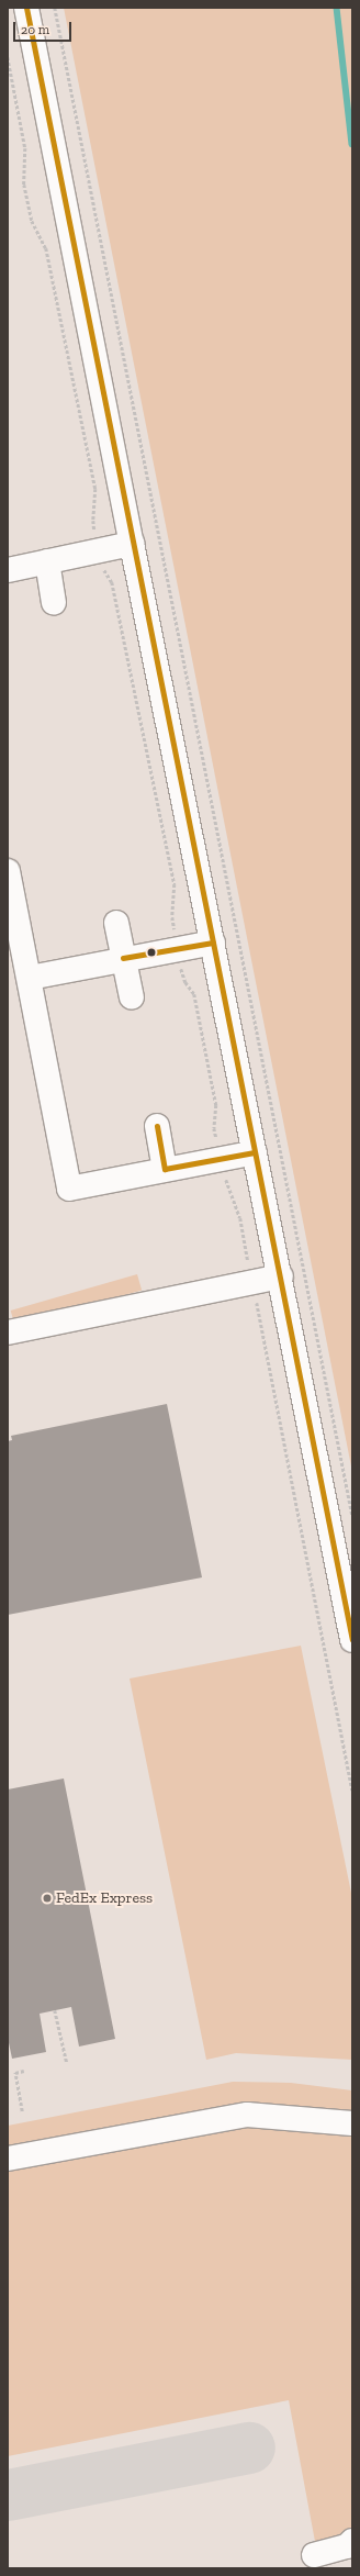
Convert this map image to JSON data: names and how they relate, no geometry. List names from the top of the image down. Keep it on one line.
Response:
{"places":["FedEx Express"],"scale_bar":"20 m"}
